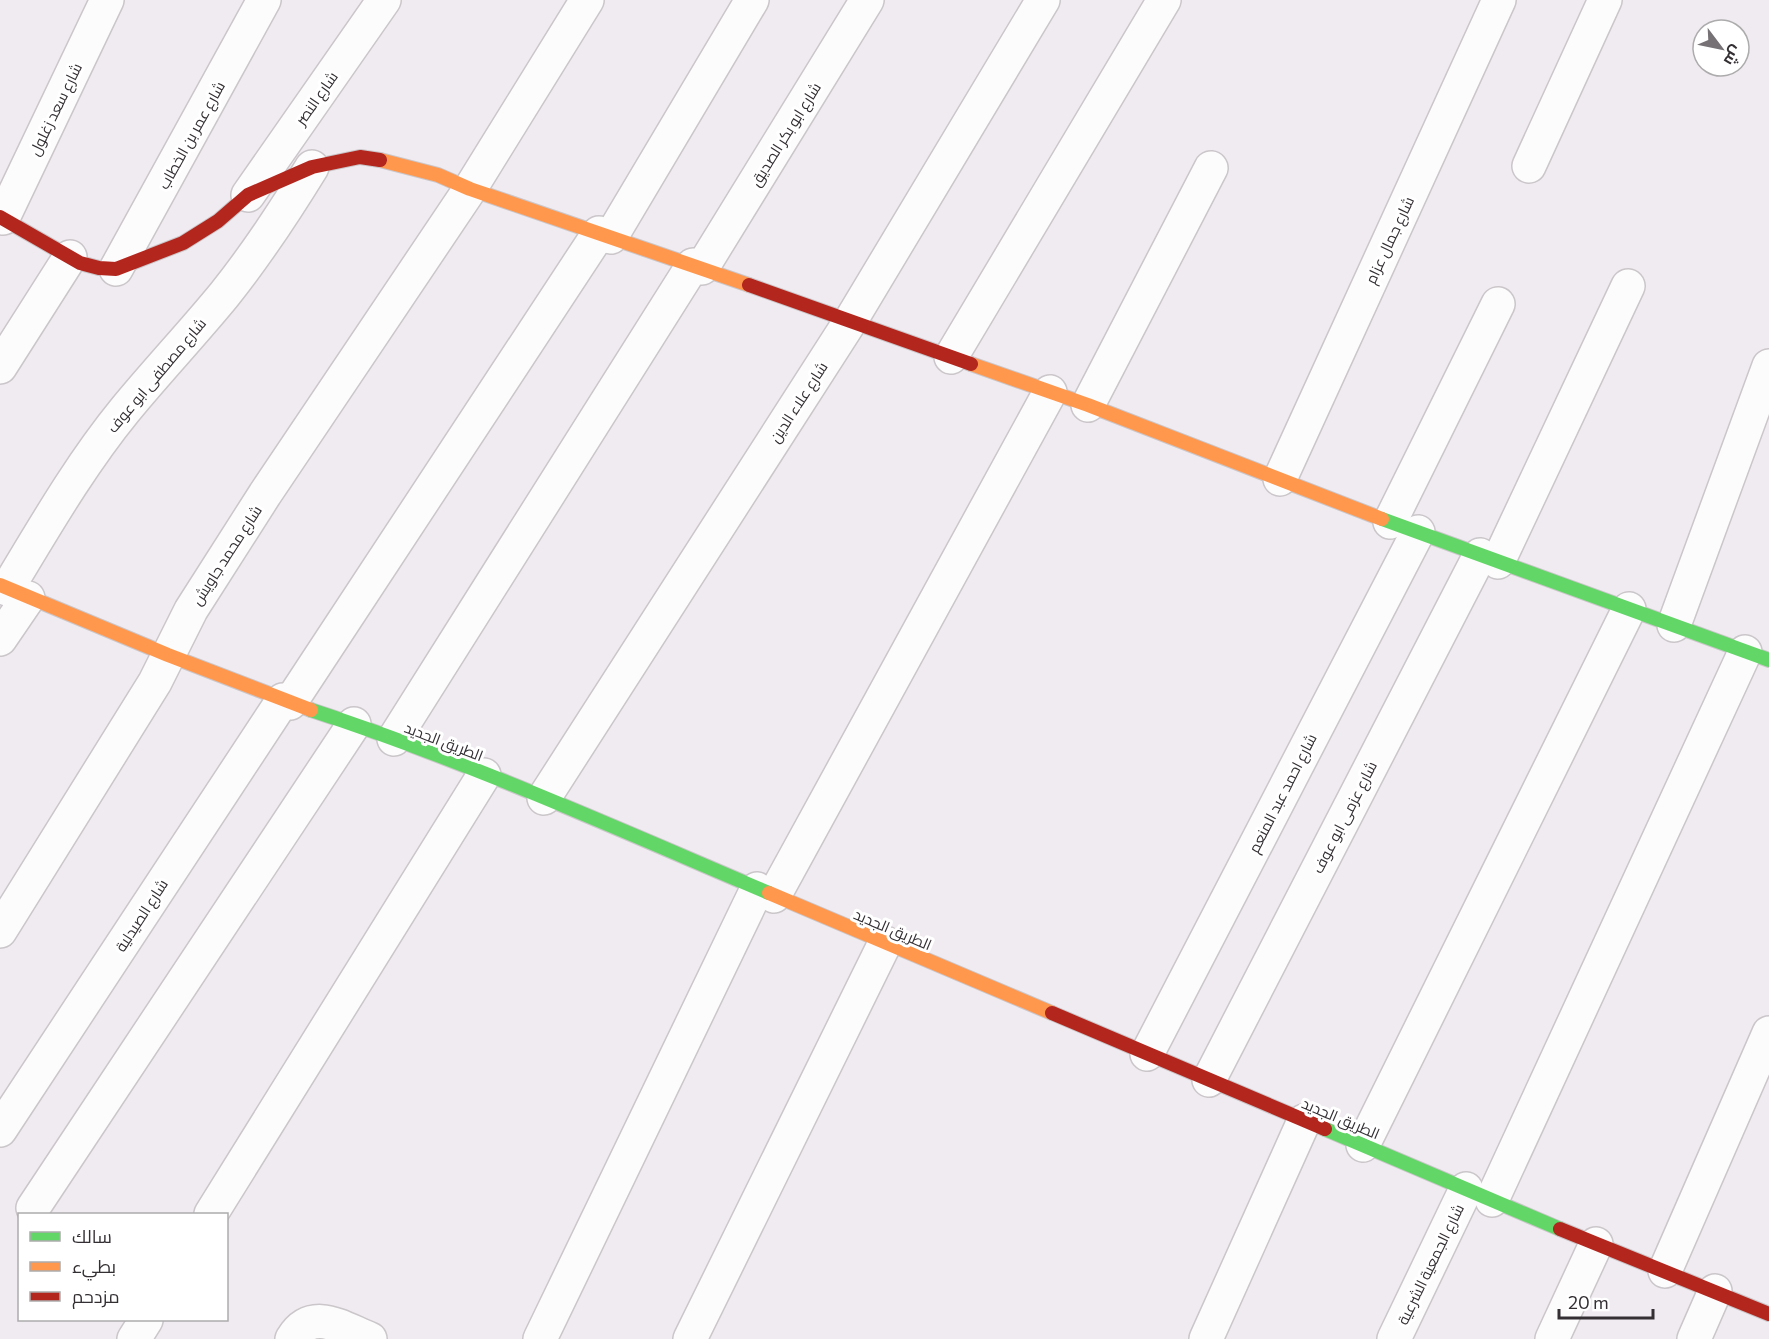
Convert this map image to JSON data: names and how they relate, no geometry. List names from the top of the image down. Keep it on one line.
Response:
{"streets":{"street":["شارع النصر","شارع سعد زغلول","شارع ابو بكر الصديق","شارع عمر بن الخطاب","شارع جمال عزام","شارع مصطفى ابو عوف","شارع علاء الدين","شارع محمد جاويش","الطريق الجديد","شارع احمد عبد المنعم","شارع عزمى ابو عوف","شارع الصيدلية","شارع الجمعية الشرعية"]},"crossings":[["شارع ابو بكر الصديق","الطريق الجديد"],["شارع مصطفى ابو عوف","الطريق الجديد"],["شارع علاء الدين","الطريق الجديد"],["شارع محمد جاويش","الطريق الجديد"],["الطريق الجديد","شارع احمد عبد المنعم"],["الطريق الجديد","شارع عزمى ابو عوف"],["الطريق الجديد","شارع الصيدلية"],["الطريق الجديد","شارع الجمعية الشرعية"]],"legend":["سالك","بطيء","مزدحم"],"scale_bar":"20 m","north":"bottom right"}
